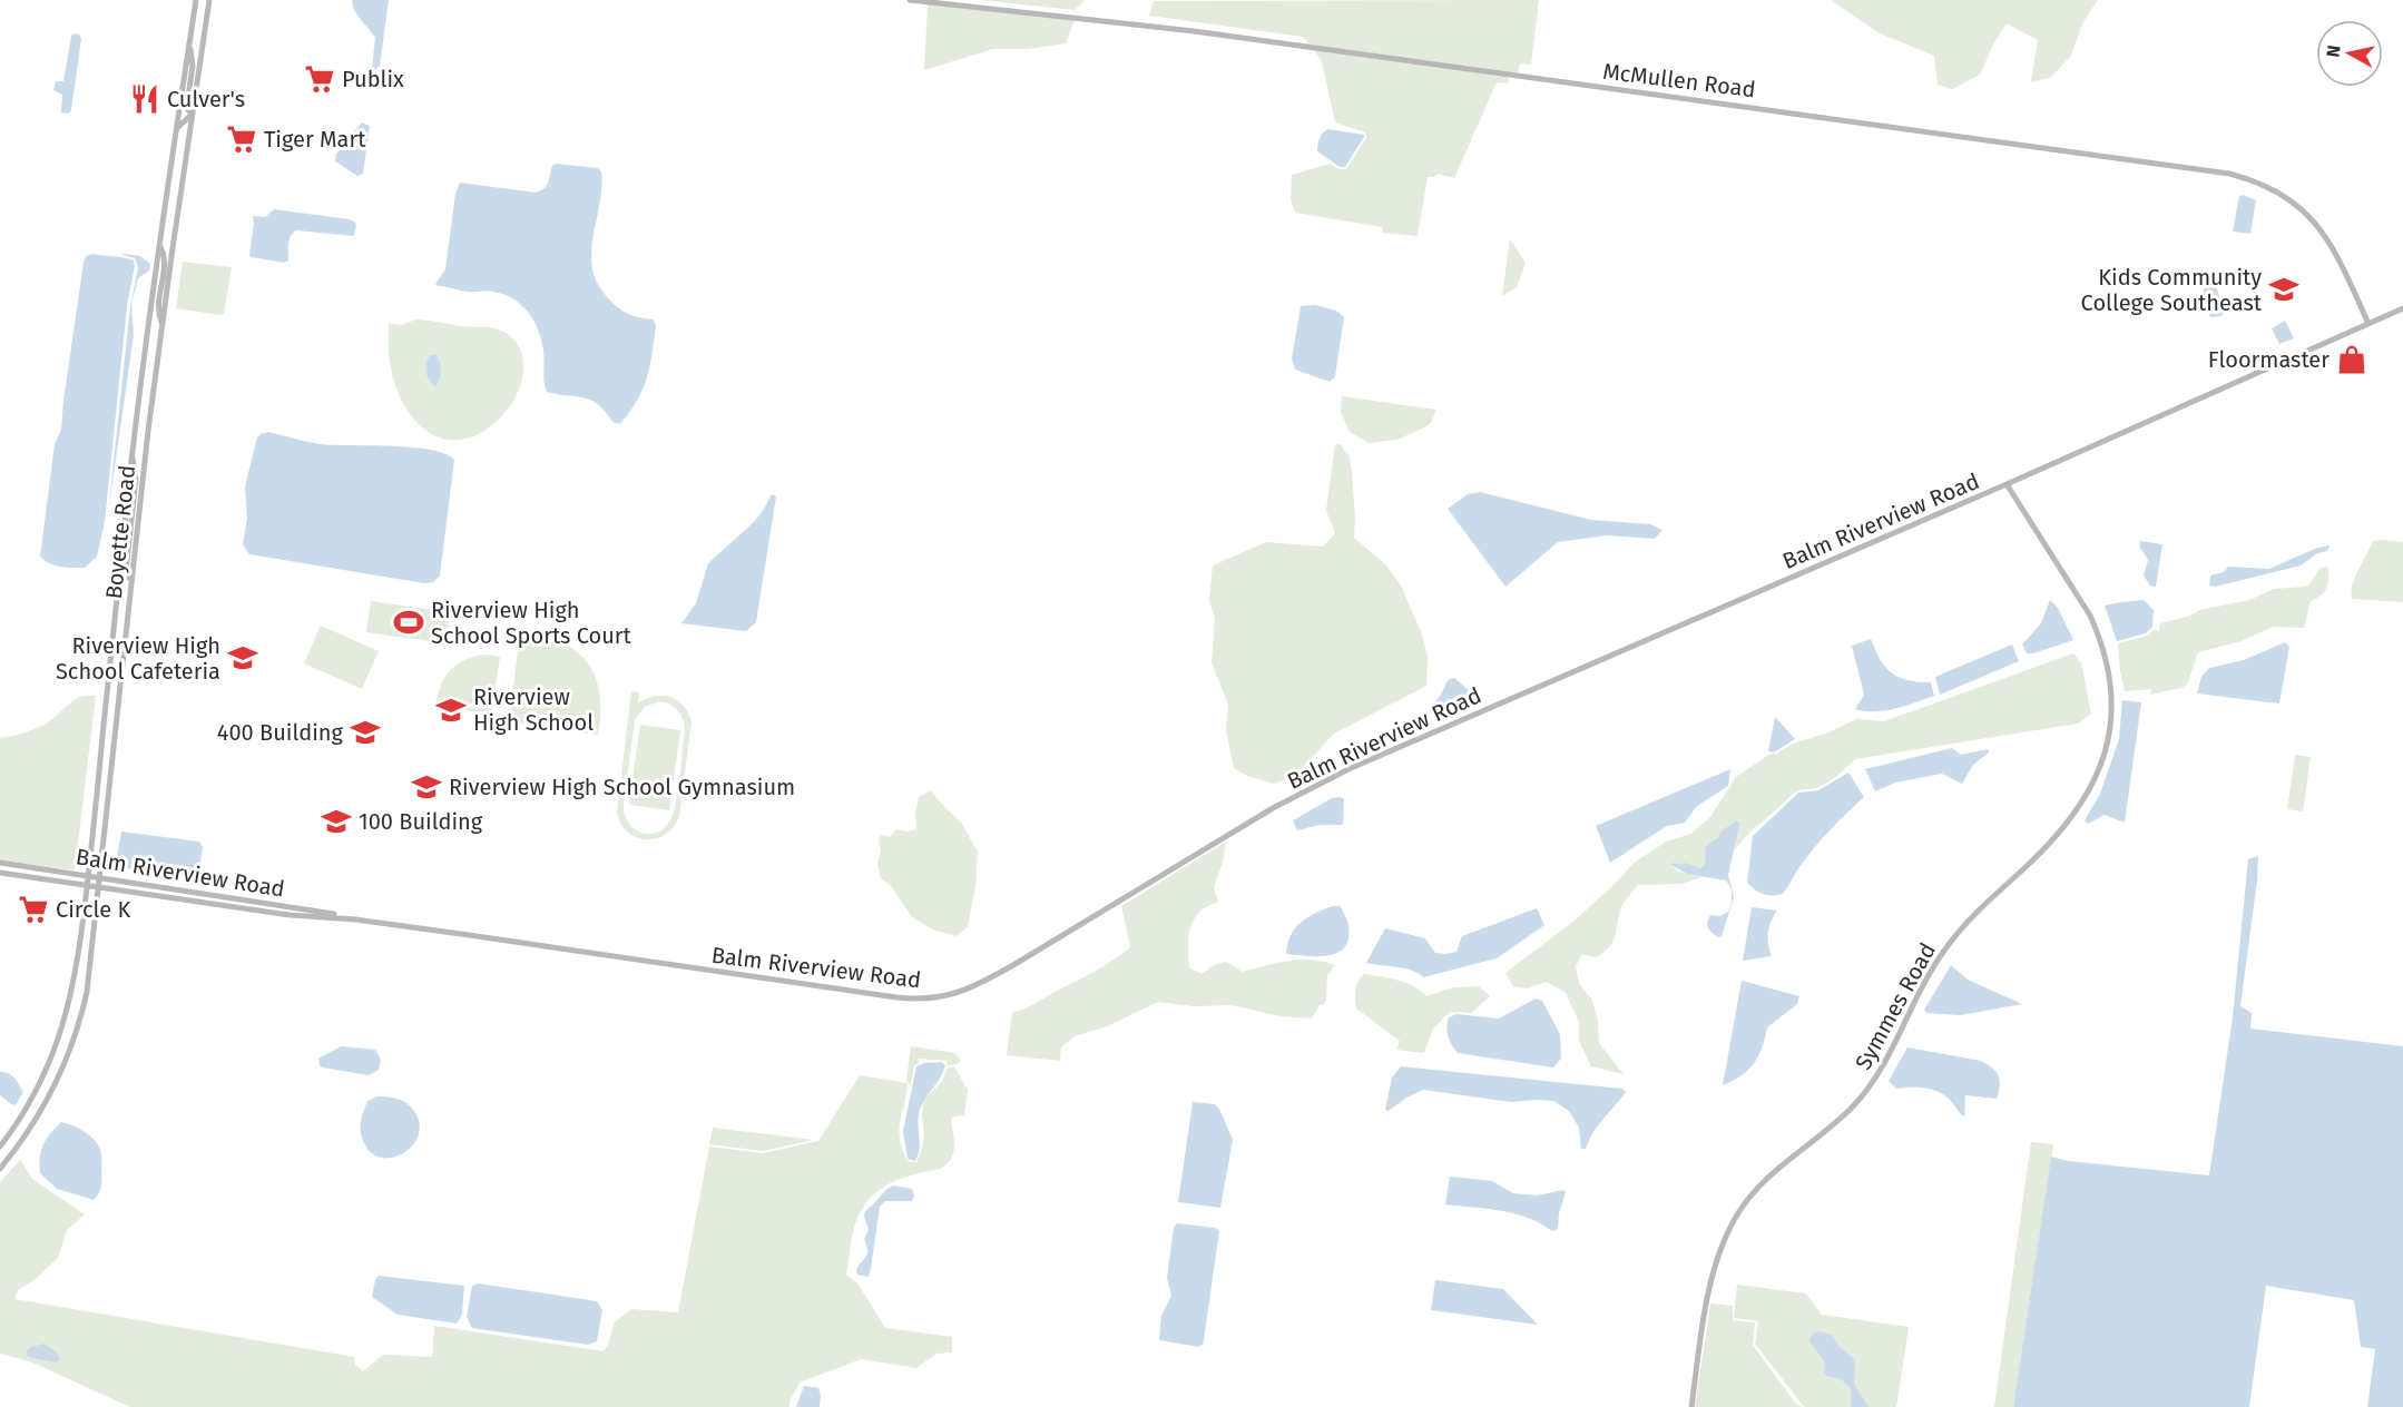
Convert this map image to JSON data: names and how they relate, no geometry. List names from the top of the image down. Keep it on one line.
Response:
{"streets":{"main road":["McMullen Road","Balm Riverview Road","Boyette Road","Symmes Road"]},"crossings":[["McMullen Road","Balm Riverview Road"],["Balm Riverview Road","Boyette Road"],["Balm Riverview Road","Symmes Road"]],"places":{"supermarket":["Publix","Tiger Mart","Circle K"],"restaurant":["Culver's"],"school or university":["Kids Community College Southeast","Riverview High School Cafeteria","Riverview High School","400 Building","Riverview High School Gymnasium","100 Building"],"shop":["Floormaster"],"sports":["Riverview High School Sports Court"]},"north":"left"}
